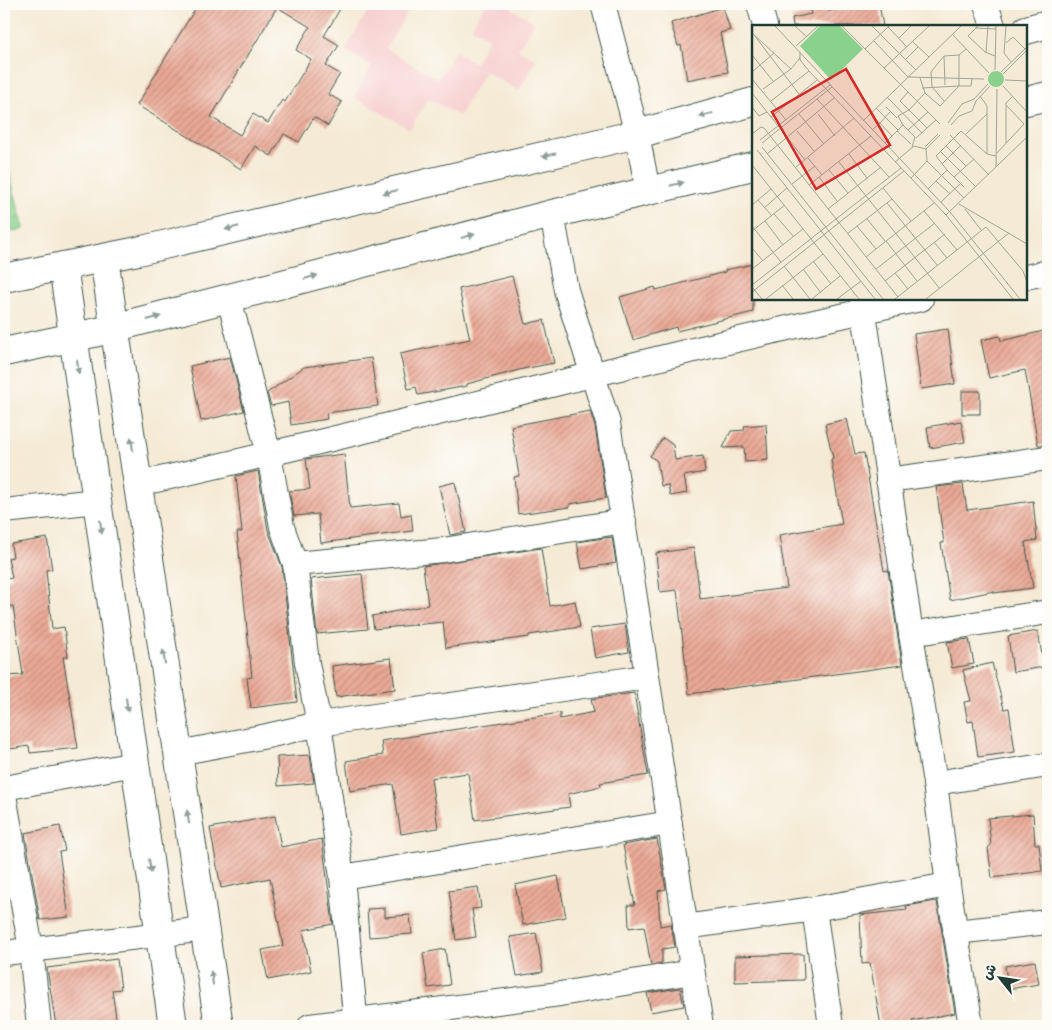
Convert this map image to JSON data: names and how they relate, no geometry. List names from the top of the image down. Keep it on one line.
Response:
{"north":"top left"}
